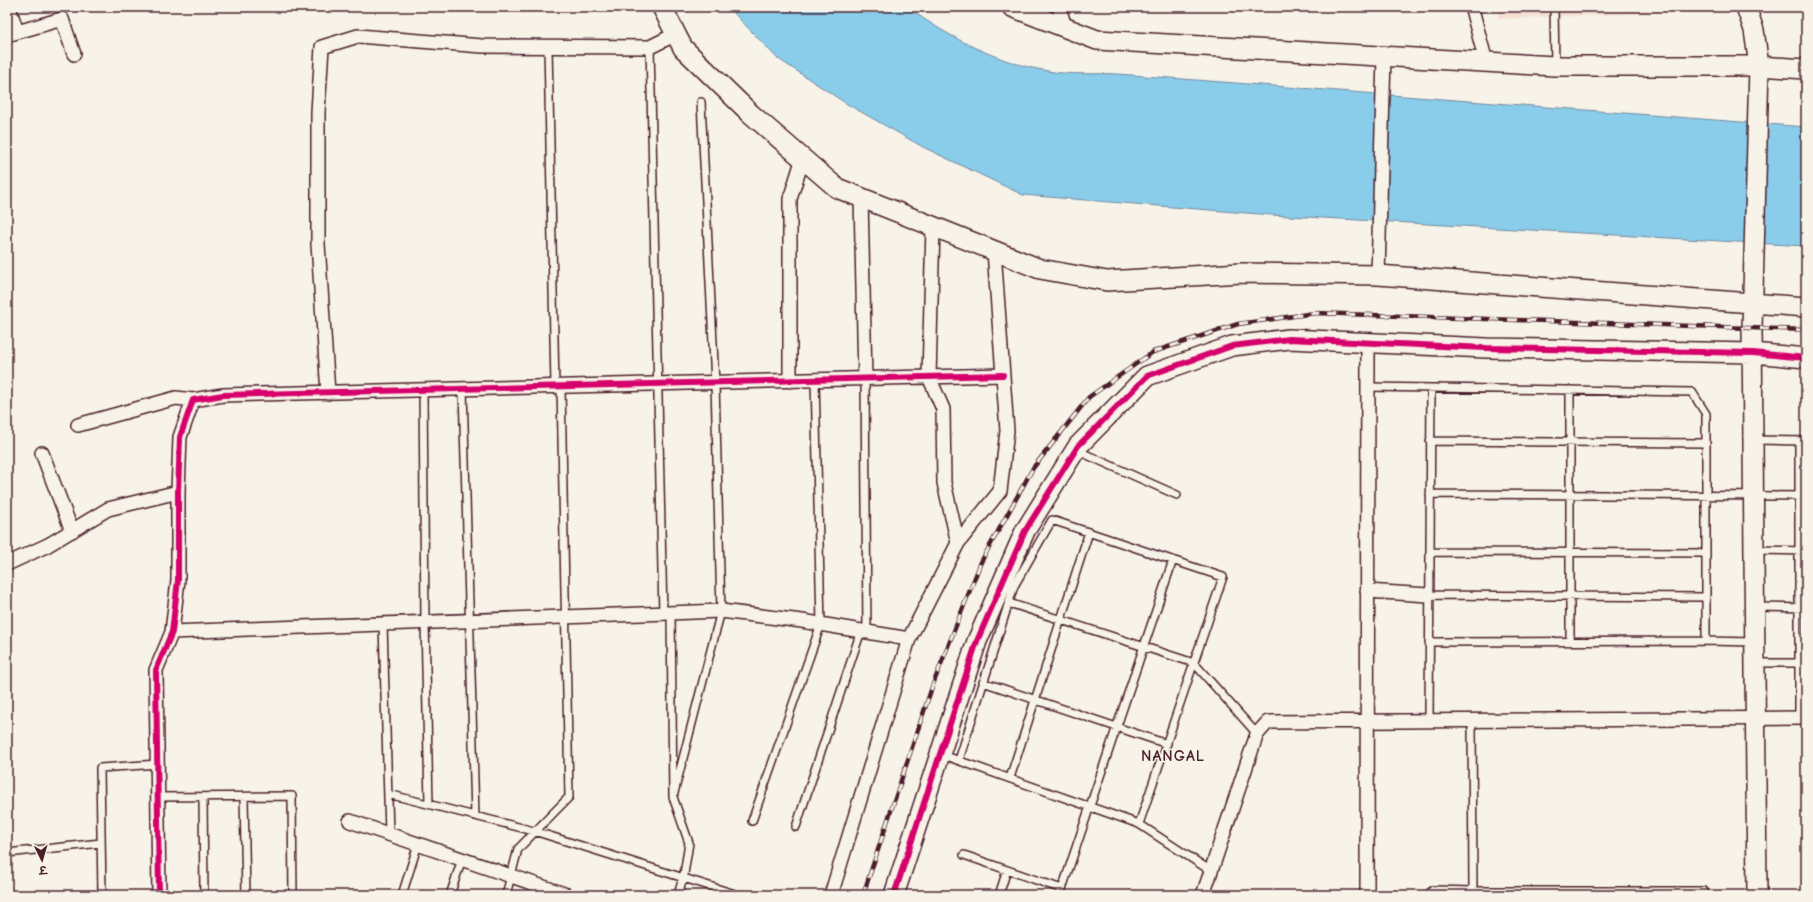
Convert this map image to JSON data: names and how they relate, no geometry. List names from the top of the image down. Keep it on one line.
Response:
{"districts":["NANGAL"],"north":"bottom"}
